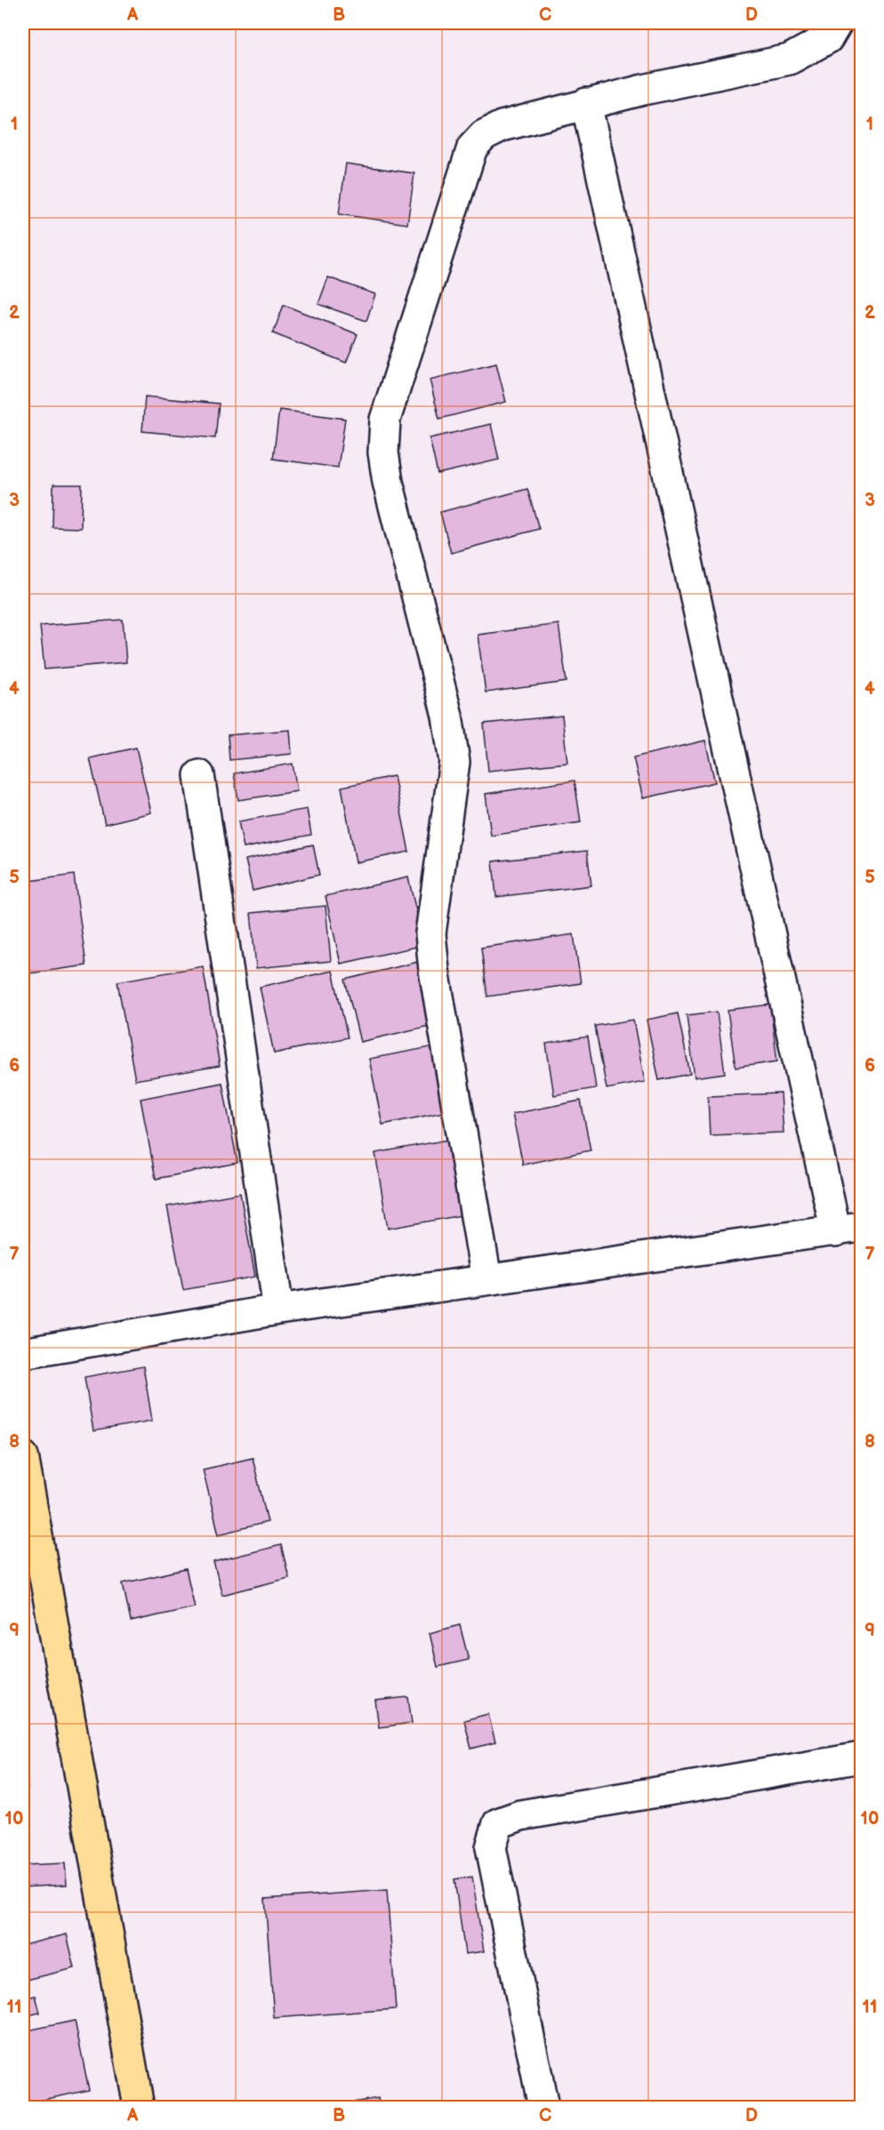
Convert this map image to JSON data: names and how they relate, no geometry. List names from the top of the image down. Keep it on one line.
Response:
{"grid":{"columns":["A","B","C","D"],"rows":["1","2","3","4","5","6","7","8","9","10","11"]}}
